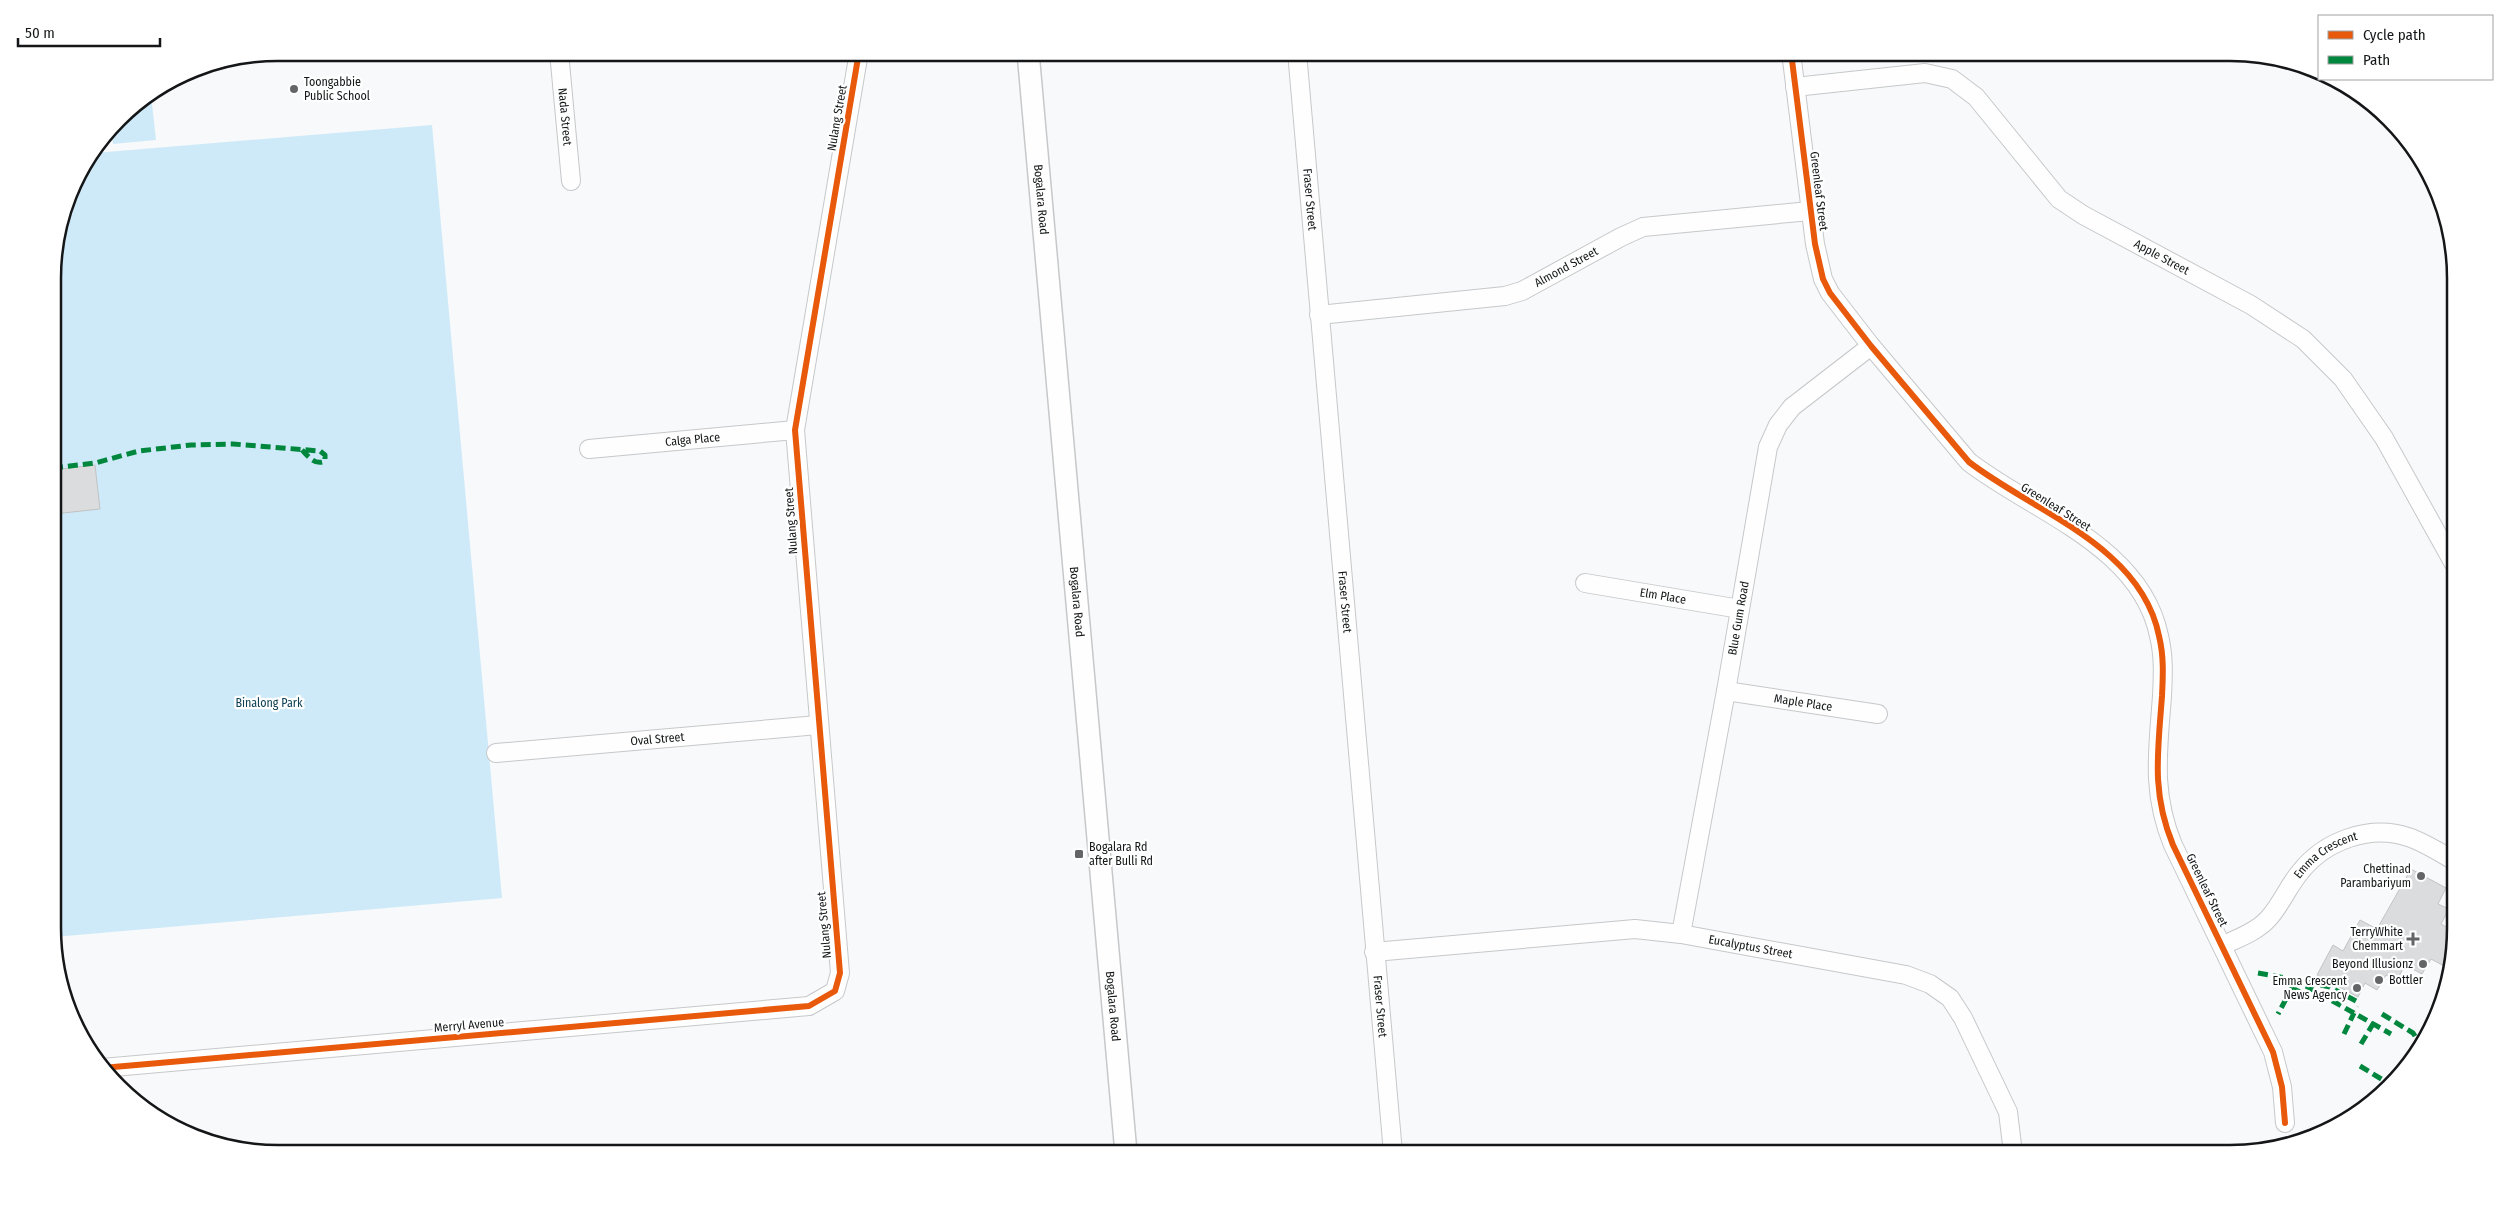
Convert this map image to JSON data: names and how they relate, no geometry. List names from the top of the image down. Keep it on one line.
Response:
{"streets":{"street":["Nada Street","Nulang Street","Greenleaf Street","Fraser Street","Bogalara Road","Apple Street","Almond Street","Calga Place","Elm Place","Blue Gum Road","Maple Place","Oval Street","Emma Crescent","Eucalyptus Street","Merryl Avenue"]},"crossings":[["Nulang Street","Calga Place"],["Nulang Street","Oval Street"],["Nulang Street","Merryl Avenue"],["Greenleaf Street","Apple Street"],["Greenleaf Street","Almond Street"],["Greenleaf Street","Blue Gum Road"],["Greenleaf Street","Emma Crescent"],["Fraser Street","Almond Street"],["Fraser Street","Eucalyptus Street"],["Elm Place","Blue Gum Road"],["Blue Gum Road","Maple Place"],["Blue Gum Road","Eucalyptus Street"]],"parks":["Binalong Park"],"places":{"other":["Toongabbie Public School","Chettinad Parambariyum","Beyond Illusionz","Bottler","Emma Crescent News Agency"],"transit":["Bogalara Rd after Bulli Rd"],"health":["TerryWhite Chemmart"]},"legend":["Cycle path","Path"],"scale_bar":"50 m"}
